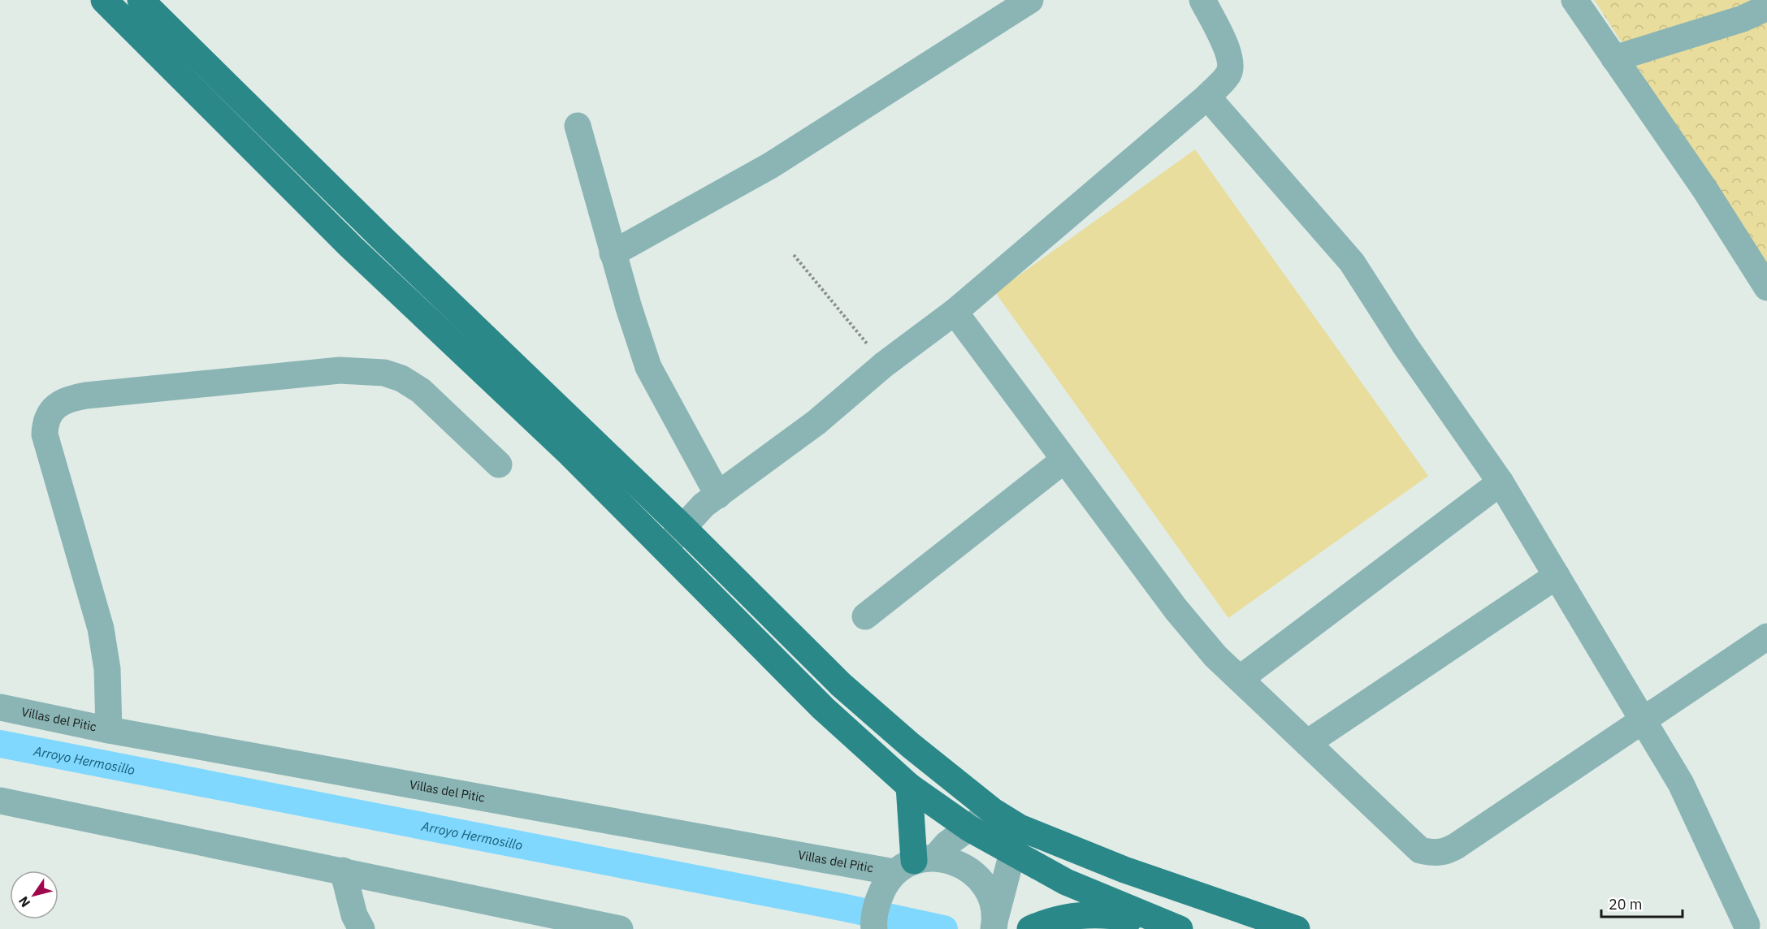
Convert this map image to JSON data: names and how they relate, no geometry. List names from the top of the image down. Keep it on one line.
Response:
{"streets":{"street":["Villas del Pitic"]},"water":["Arroyo Hermosillo"],"scale_bar":"20 m","north":"bottom left"}
